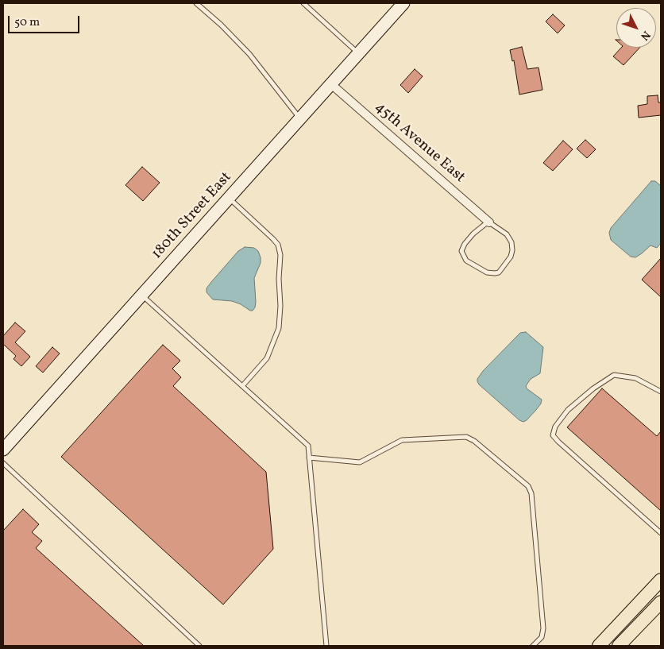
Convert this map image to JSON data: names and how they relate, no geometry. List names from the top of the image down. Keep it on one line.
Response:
{"streets":{"street":["45th Avenue East","180th Street East"]},"crossings":[["45th Avenue East","180th Street East"]],"scale_bar":"50 m","north":"bottom right"}
